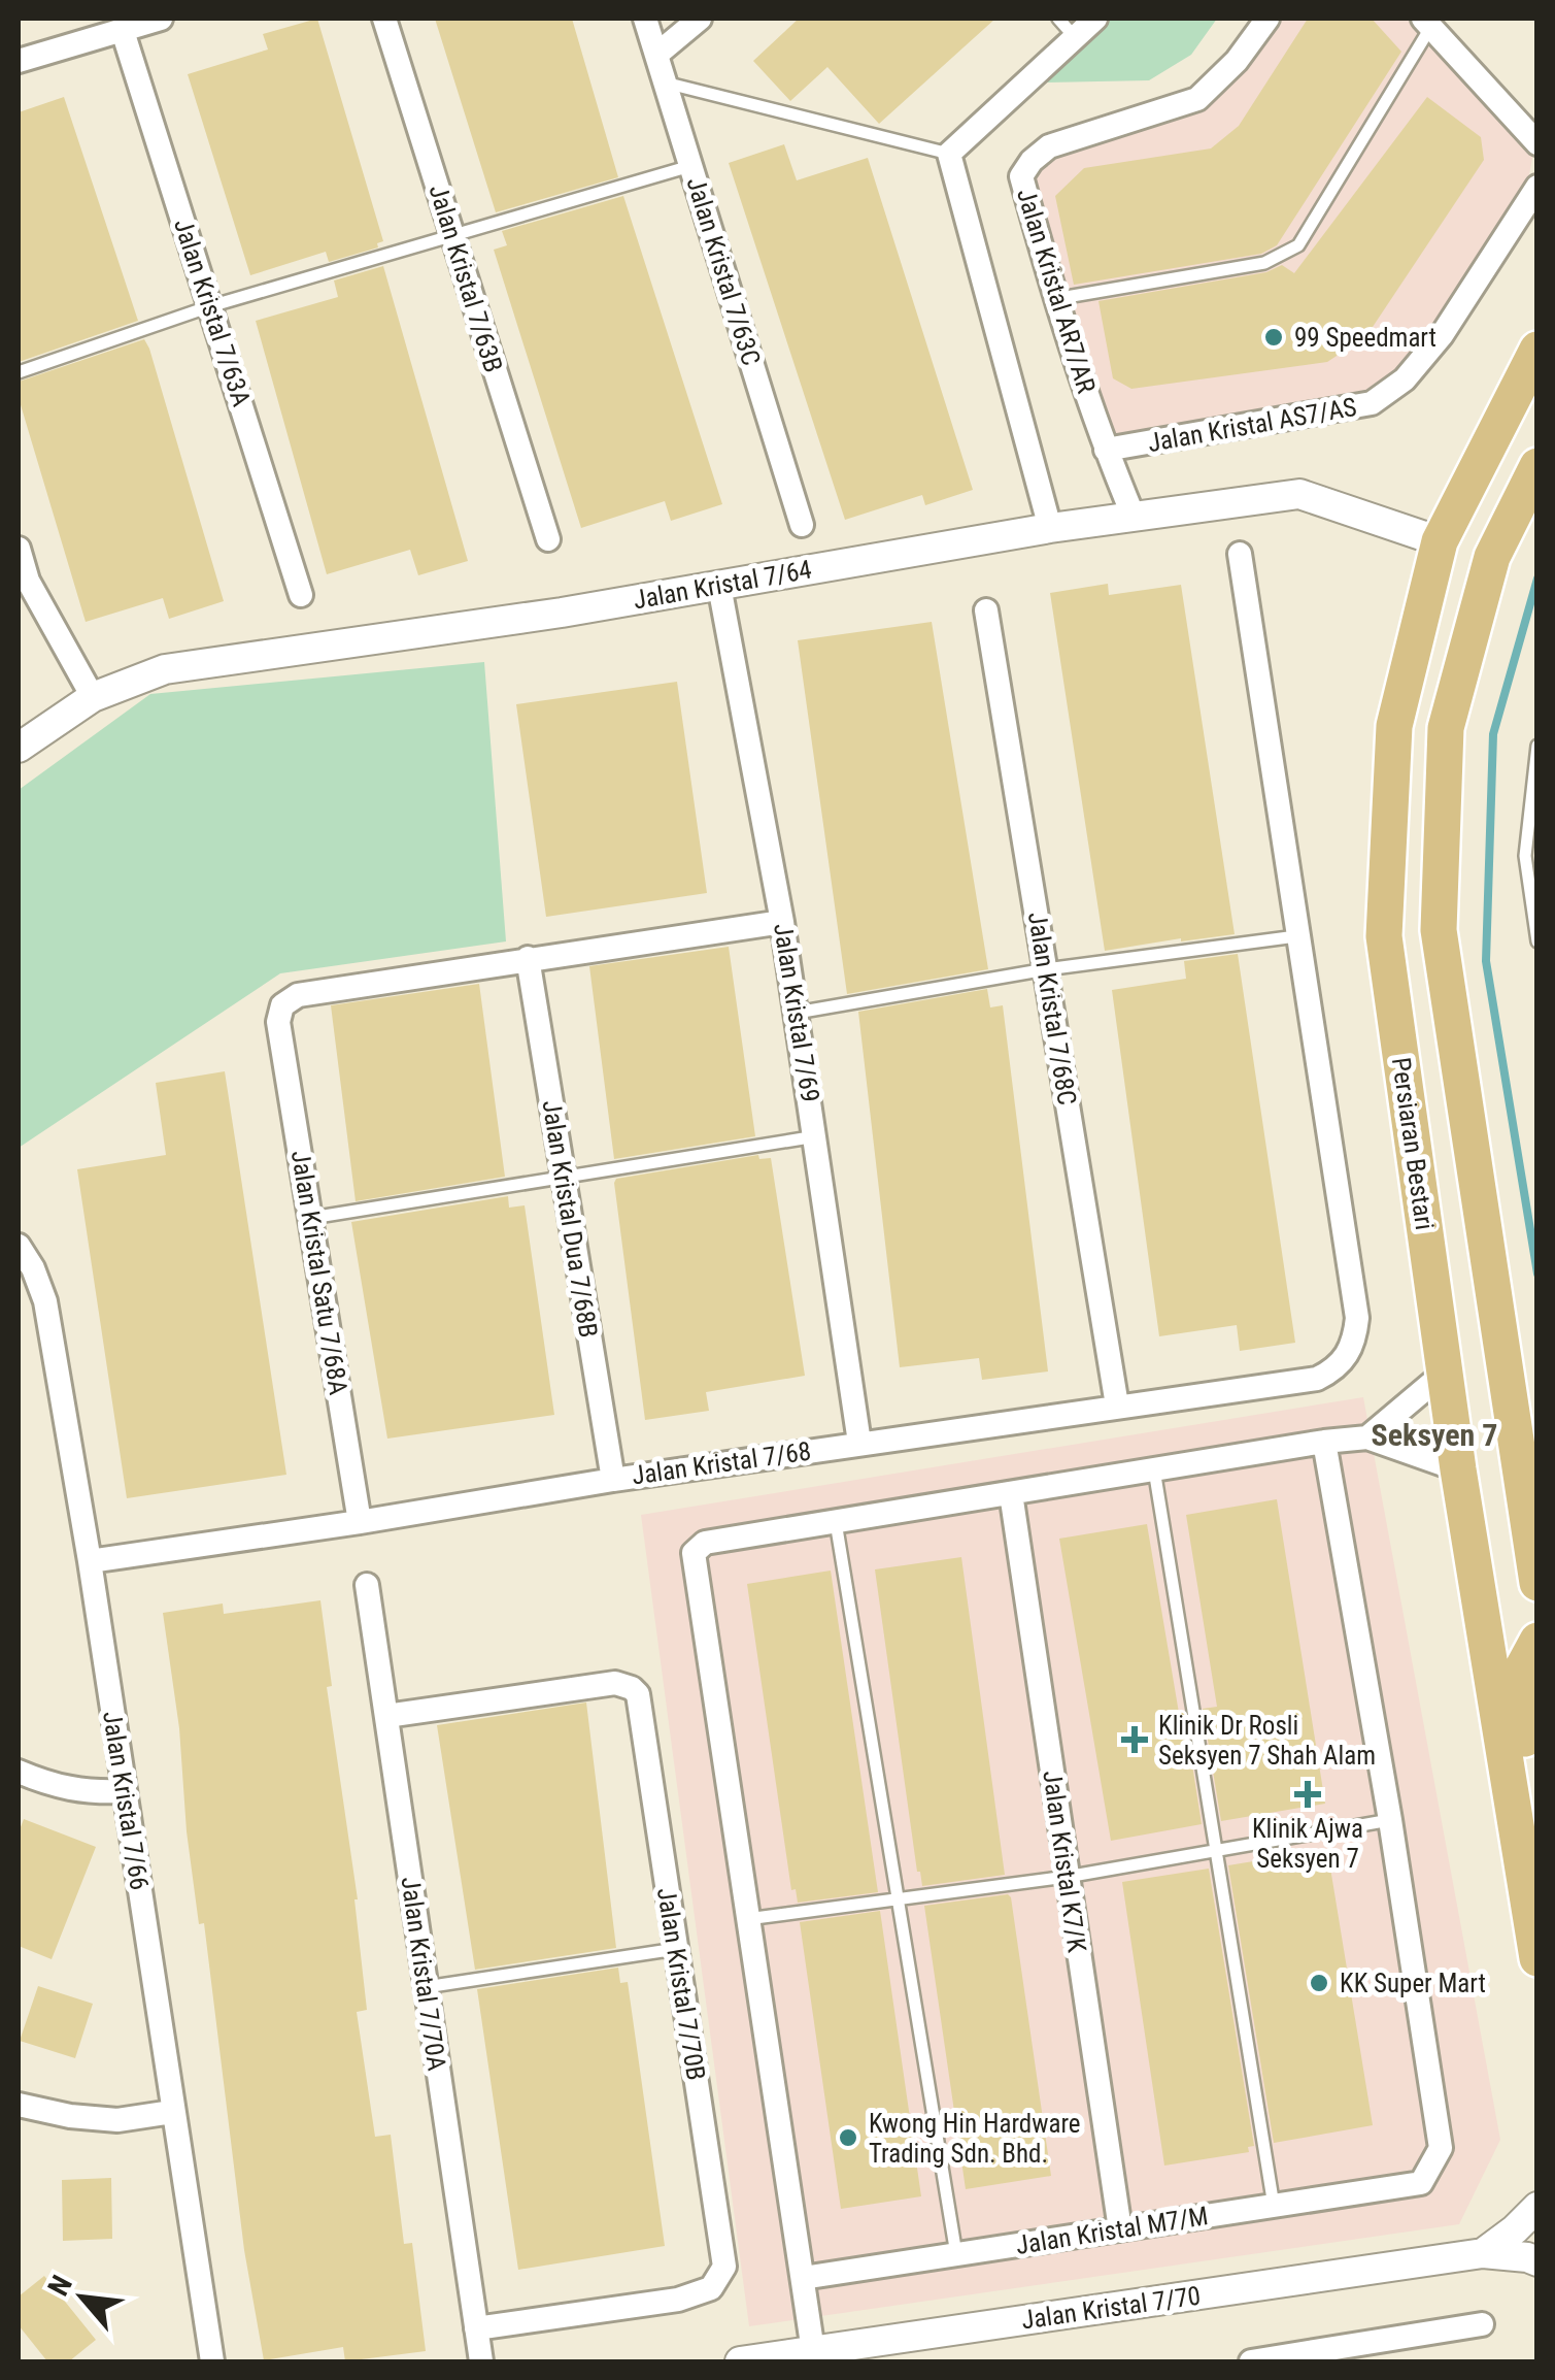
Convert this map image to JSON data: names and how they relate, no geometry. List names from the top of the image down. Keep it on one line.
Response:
{"streets":{"main road":["Persiaran Bestari"],"street":["Jalan Kristal 7/63C","Jalan Kristal 7/63B","Jalan Kristal AR7/AR","Jalan Kristal 7/63A","Jalan Kristal AS7/AS","Jalan Kristal 7/64","Jalan Kristal 7/68C","Jalan Kristal 7/69","Jalan Kristal Dua 7/68B","Jalan Kristal Satu 7/68A","Jalan Kristal 7/68","Jalan Kristal 7/66","Jalan Kristal K7/K","Jalan Kristal 7/70A","Jalan Kristal 7/70B","Jalan Kristal M7/M","Jalan Kristal 7/70"]},"crossings":[["Jalan Kristal AR7/AR","Jalan Kristal AS7/AS"],["Jalan Kristal AR7/AR","Jalan Kristal 7/64"],["Jalan Kristal 7/64","Jalan Kristal 7/69"],["Jalan Kristal 7/64","Persiaran Bestari"],["Jalan Kristal 7/68C","Jalan Kristal 7/68"],["Jalan Kristal 7/69","Jalan Kristal 7/68"],["Jalan Kristal Dua 7/68B","Jalan Kristal Satu 7/68A"],["Jalan Kristal Dua 7/68B","Jalan Kristal 7/68"],["Jalan Kristal Satu 7/68A","Jalan Kristal 7/68"],["Jalan Kristal 7/68","Jalan Kristal 7/66"],["Jalan Kristal K7/K","Jalan Kristal M7/M"],["Jalan Kristal 7/70A","Jalan Kristal 7/70B"]],"districts":["Seksyen 7"],"places":{"other":["99 Speedmart","KK Super Mart","Kwong Hin Hardware Trading Sdn. Bhd."],"health":["Klinik Dr Rosli Seksyen 7 Shah Alam","Klinik Ajwa Seksyen 7"]},"north":"top left"}
